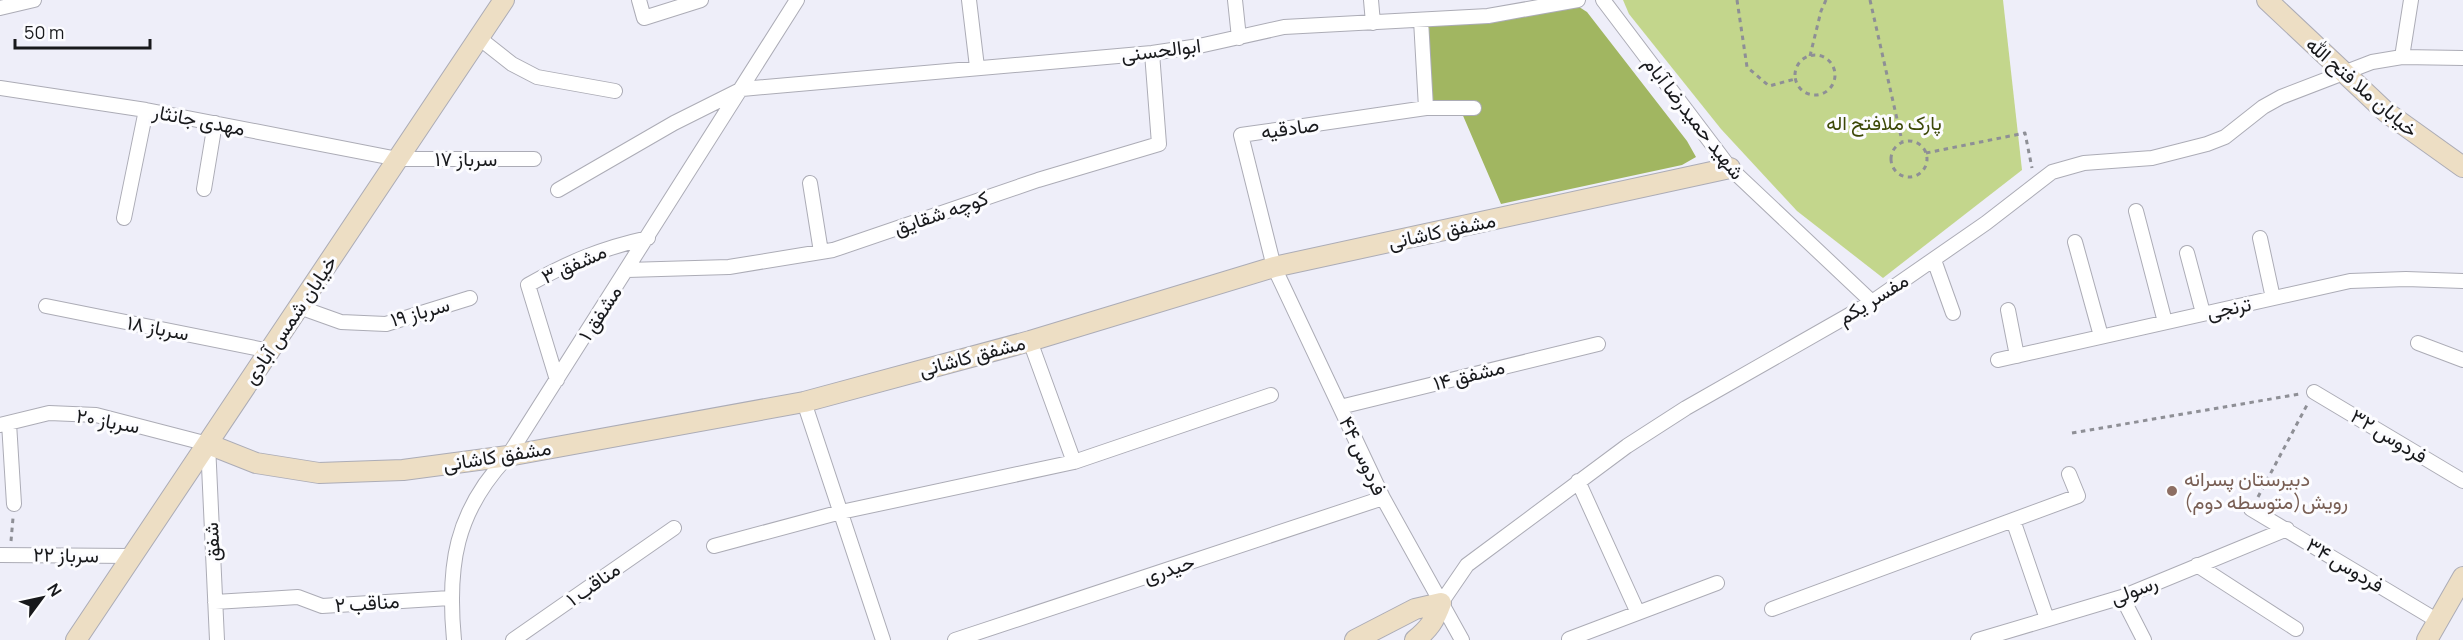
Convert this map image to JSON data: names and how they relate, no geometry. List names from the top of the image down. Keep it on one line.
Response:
{"streets":{"street":["ابوالحسنی","خیابان ملا فتح الله","شهید حمیدرضا آبام","مهدی جانثار","صادقیه","سرباز ۱۷","کوچه شقایق","مشفق کاشانی","مشفق ۳","مفسر یکم","ترنجی","سرباز ۱۹","مشفق ۱","خیابان شمس آبادی","سرباز ۱۸","مشفق ۱۴","سرباز ۲۰","فردوس ۳۲","فردوس ۴۴","شفق","سرباز ۲۲","فردوس ۳۴","حیدری","مناقب ۱","رسولی","مناقب ۲"]},"crossings":[["ابوالحسنی","کوچه شقایق"],["ابوالحسنی","مشفق ۱"],["خیابان ملا فتح الله","مفسر یکم"],["شهید حمیدرضا آبام","مشفق کاشانی"],["شهید حمیدرضا آبام","مفسر یکم"],["مهدی جانثار","سرباز ۱۷"],["مهدی جانثار","خیابان شمس آبادی"],["صادقیه","مشفق کاشانی"],["صادقیه","فردوس ۴۴"],["سرباز ۱۷","خیابان شمس آبادی"],["کوچه شقایق","مشفق ۱"],["مشفق کاشانی","مشفق ۱"],["مشفق کاشانی","خیابان شمس آبادی"],["مشفق کاشانی","سرباز ۲۰"],["مشفق کاشانی","فردوس ۴۴"],["مشفق کاشانی","شفق"],["مشفق ۳","مشفق ۱"],["مفسر یکم","فردوس ۴۴"],["سرباز ۱۹","خیابان شمس آبادی"],["مشفق ۱","مناقب ۲"],["خیابان شمس آبادی","سرباز ۱۸"],["خیابان شمس آبادی","سرباز ۲۰"],["خیابان شمس آبادی","شفق"],["خیابان شمس آبادی","سرباز ۲۲"],["مشفق ۱۴","فردوس ۴۴"],["سرباز ۲۰","شفق"],["فردوس ۴۴","حیدری"],["شفق","مناقب ۲"],["فردوس ۳۴","رسولی"]],"parks":["پارک ملافتح اله"],"places":["دبیرستان پسرانه رویش(متوسطه دوم)"],"scale_bar":"50 m","north":"top right"}
